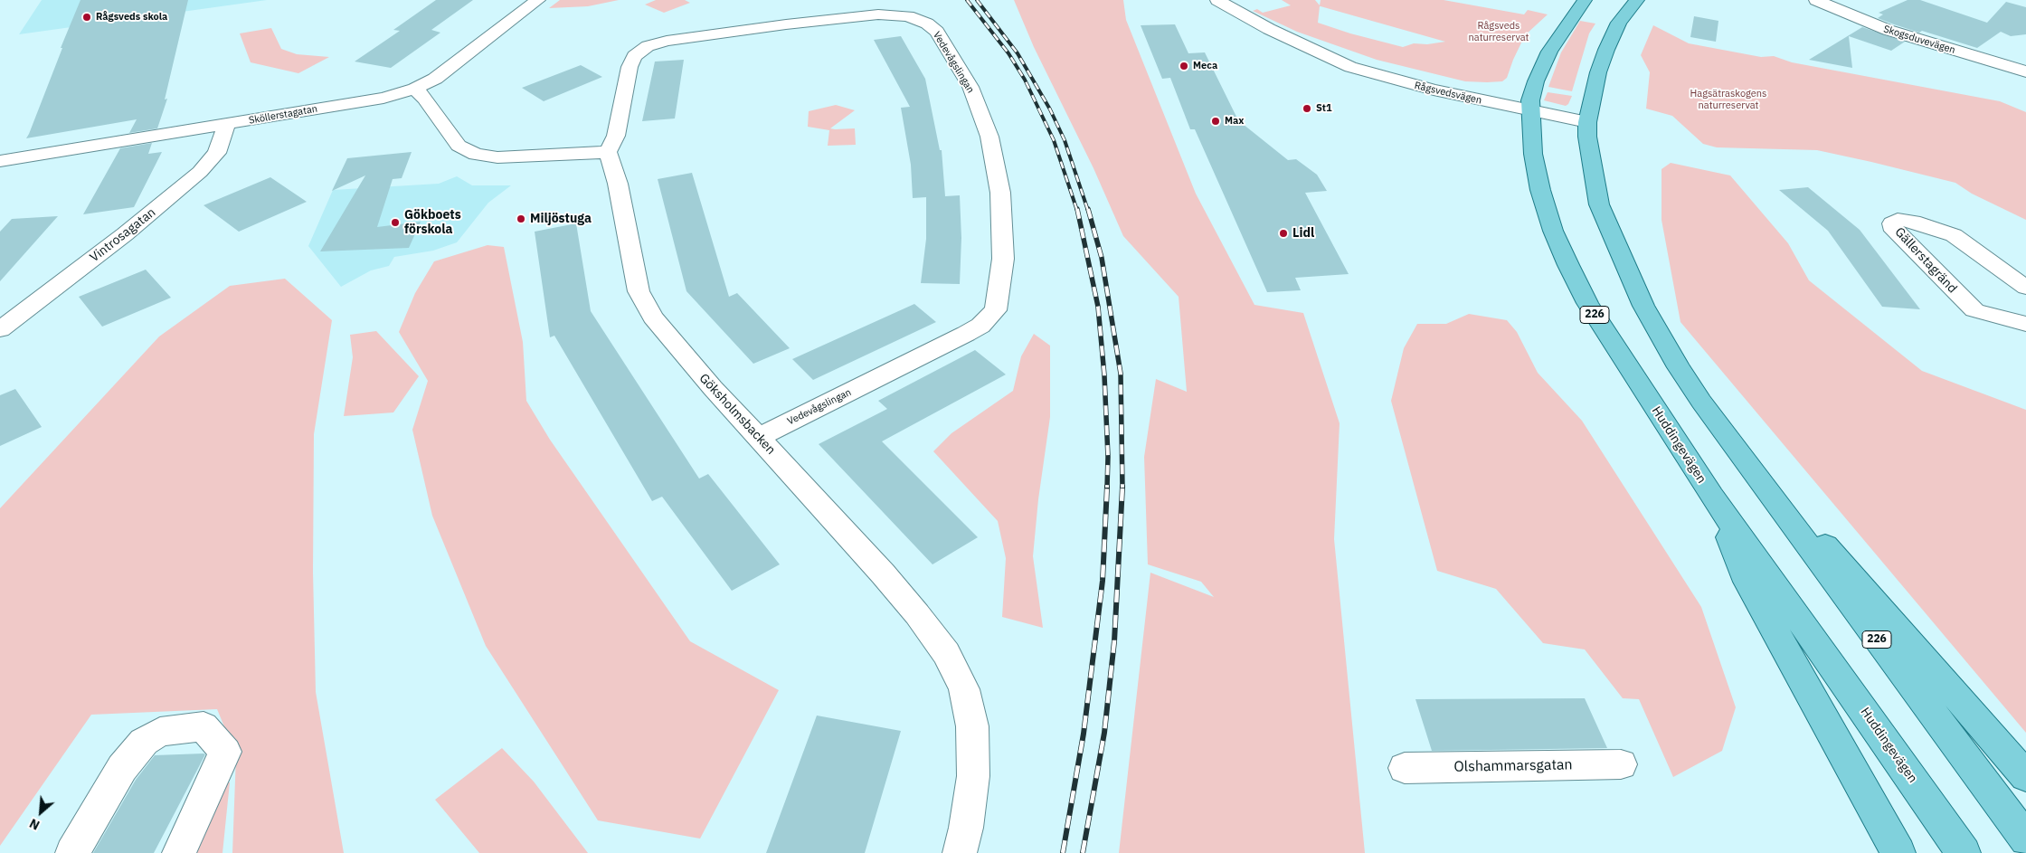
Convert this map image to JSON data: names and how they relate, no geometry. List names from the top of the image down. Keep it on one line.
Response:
{"streets":{"main road":["226","Huddingevägen"],"street":["Skogsduvevägen","Vedevågslingan","Rågsvedsvägen","Sköllerstagatan","Vintrosagatan","Gällerstagränd","Göksholmsbacken","Olshammarsgatan"]},"crossings":[["Vedevågslingan","Göksholmsbacken"],["Rågsvedsvägen","226"],["Rågsvedsvägen","Huddingevägen"],["Sköllerstagatan","Vintrosagatan"]],"parks":["Rågsveds naturreservat","Hagsätraskogens naturreservat"],"places":["Rågsveds skola","Meca","St1","Max","Miljöstuga","Gökboets förskola","Lidl"],"north":"bottom left"}
